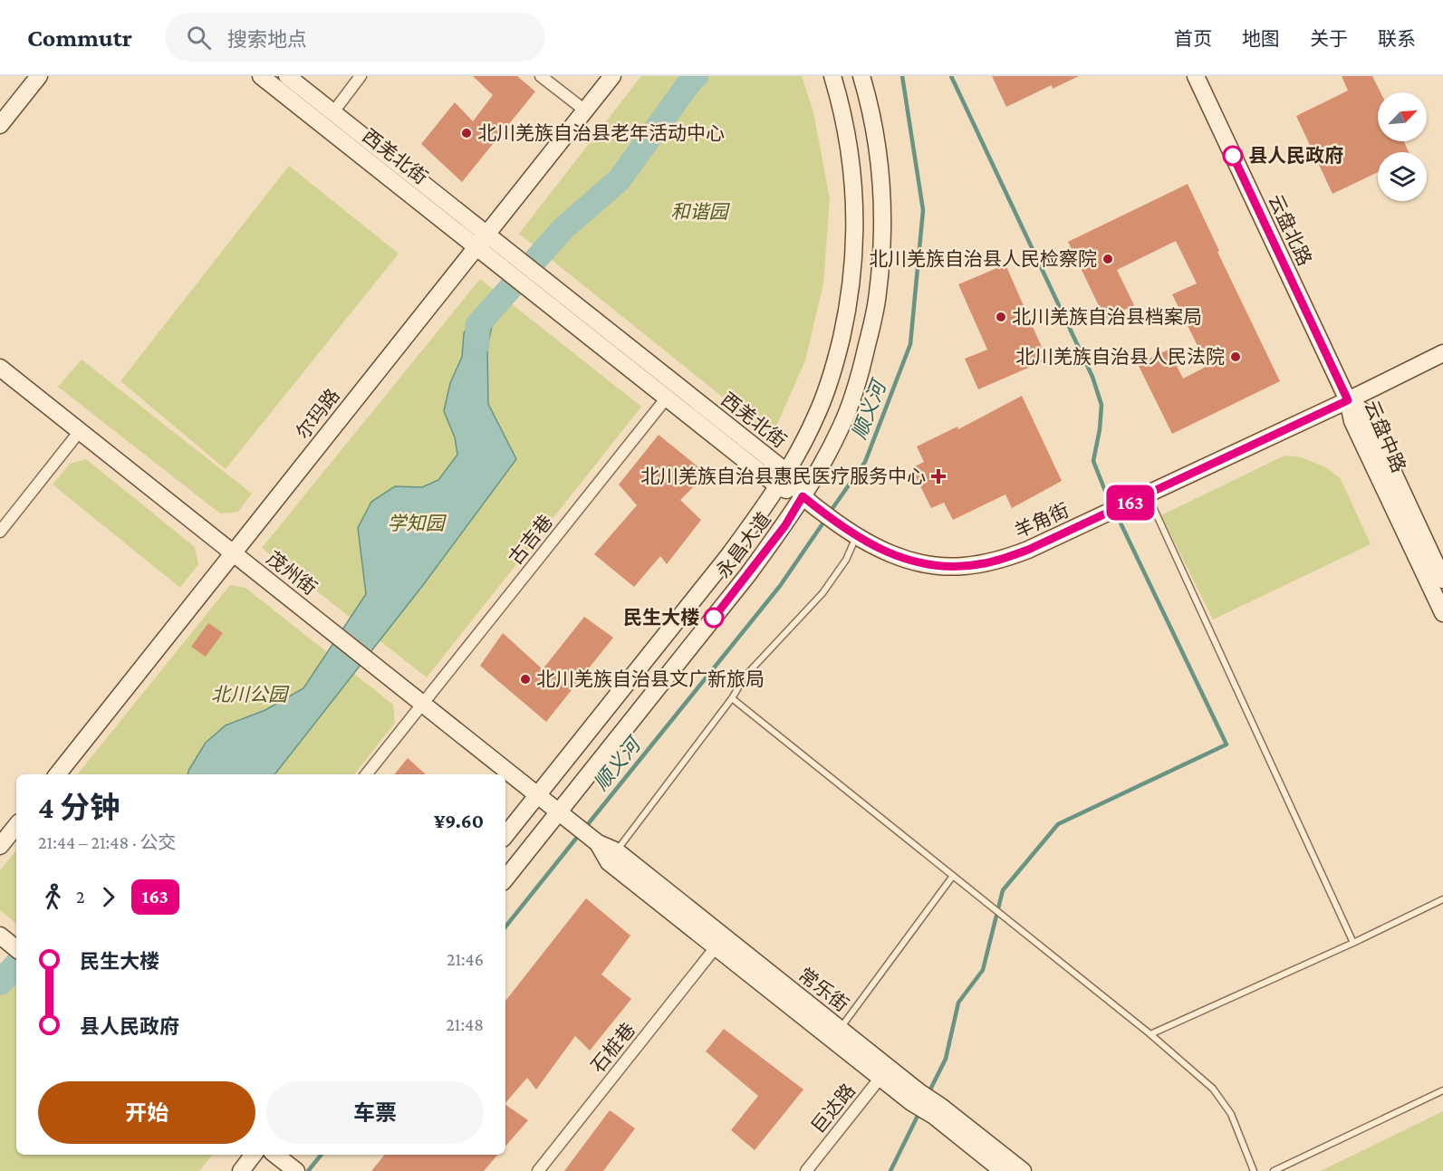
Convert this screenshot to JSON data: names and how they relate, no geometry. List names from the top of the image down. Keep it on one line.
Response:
{"streets":{"street":["西羌北街","云盘北路","尔玛路","云盘中路","羊角街","古吉巷","永昌大道","茂州街","常乐街","石桩巷","巨达路"]},"crossings":[["西羌北街","尔玛路"],["西羌北街","羊角街"],["西羌北街","古吉巷"],["西羌北街","永昌大道"],["云盘北路","云盘中路"],["云盘北路","羊角街"],["尔玛路","茂州街"],["云盘中路","羊角街"],["羊角街","永昌大道"],["古吉巷","茂州街"],["永昌大道","茂州街"],["永昌大道","常乐街"],["茂州街","常乐街"],["常乐街","石桩巷"],["常乐街","巨达路"]],"water":["顺义河"],"parks":["和谐园","学知园","北川公园"],"places":{"other":["北川羌族自治县老年活动中心","县人民政府","北川羌族自治县人民检察院","北川羌族自治县档案局","北川羌族自治县人民法院","民生大楼","北川羌族自治县文广新旅局"],"health":["北川羌族自治县惠民医疗服务中心"]},"lines":["bus line 163"],"north":"top right","page":{"header":"Commutr","search":"搜索地点","nav":["首页","地图","关于","联系"],"on_map":"163","heading":["4 分钟","21:44 – 21:48 · 公交","¥9.60"],"legs":["2","163"],"list":[{"name":"民生大楼","value":"21:46"},{"name":"县人民政府","value":"21:48"}],"buttons":["开始","车票"]}}
